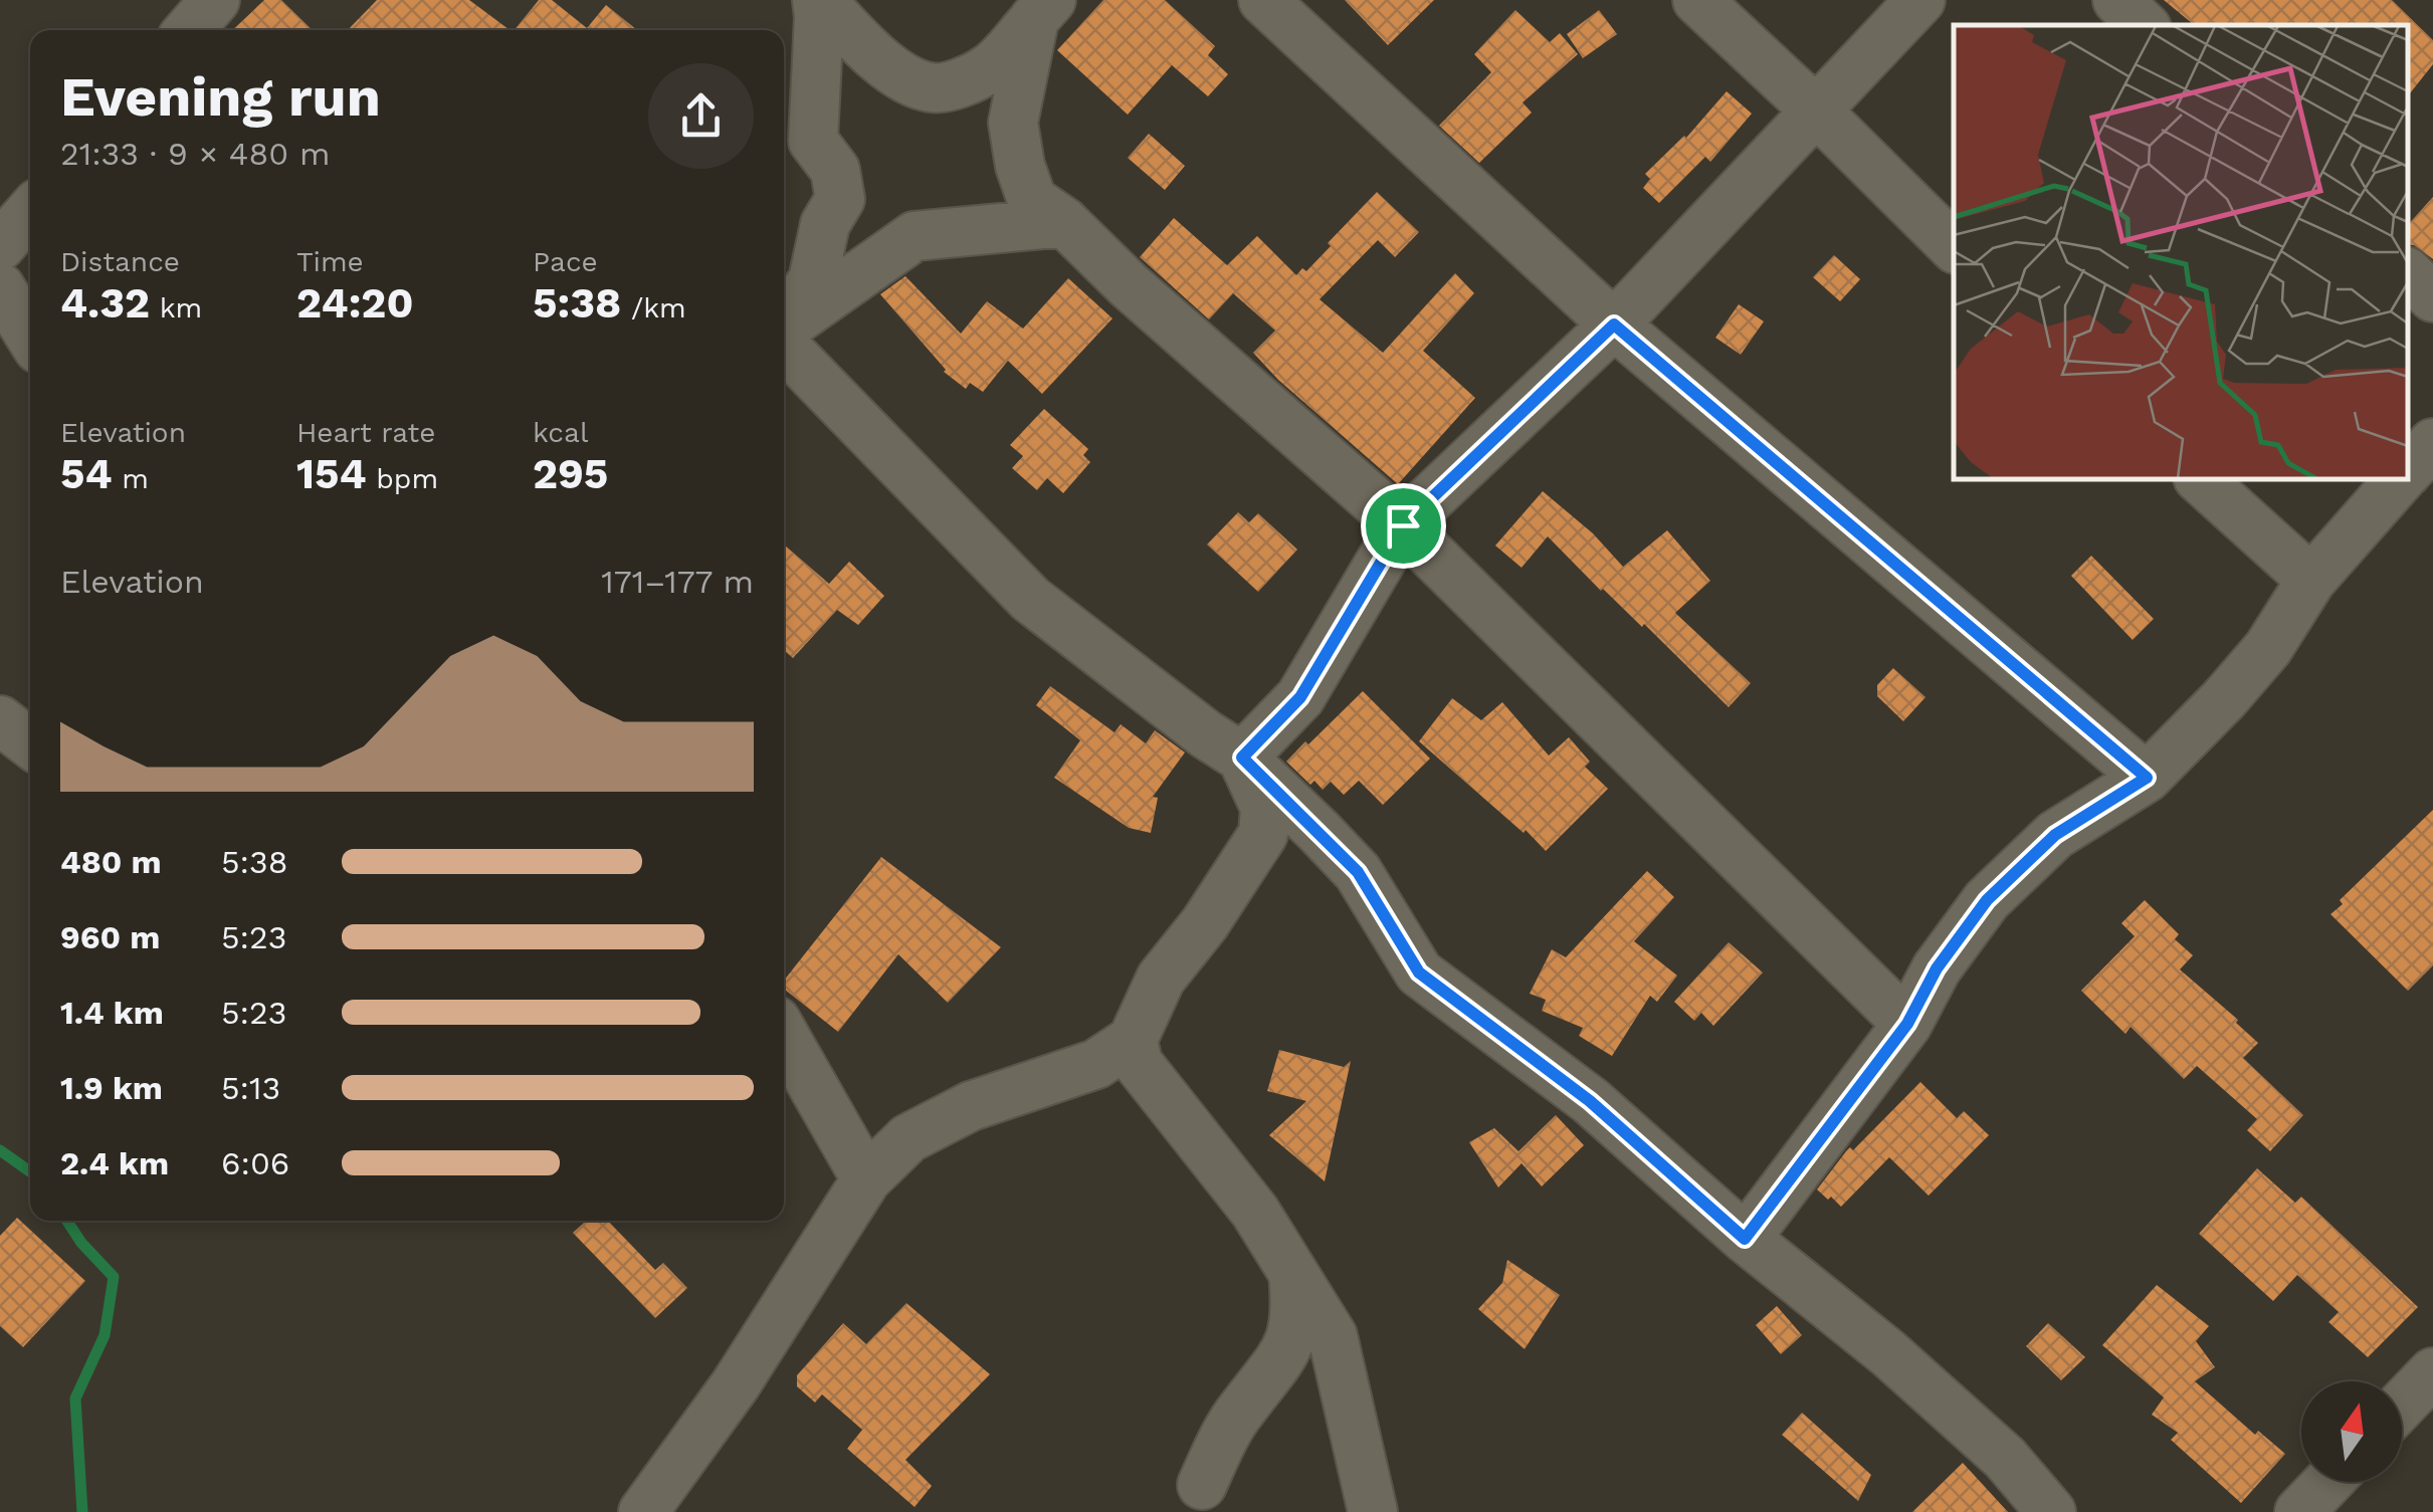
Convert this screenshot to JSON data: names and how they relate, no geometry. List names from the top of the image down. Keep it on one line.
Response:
{"north":"top","page":{"heading":["Evening run","21:33 · 9 × 480 m"],"stats":[["Distance","4.32 km"],["Time","24:20"],["Pace","5:38 /km"],["Elevation","54 m"],["Heart rate","154 bpm"],["kcal","295"]],"chart":["Elevation","171–177 m"],"list":[{"name":"480 m","note":"5:38"},{"name":"960 m","note":"5:23"},{"name":"1.4 km","note":"5:23"},{"name":"1.9 km","note":"5:13"},{"name":"2.4 km","note":"6:06"}]}}
